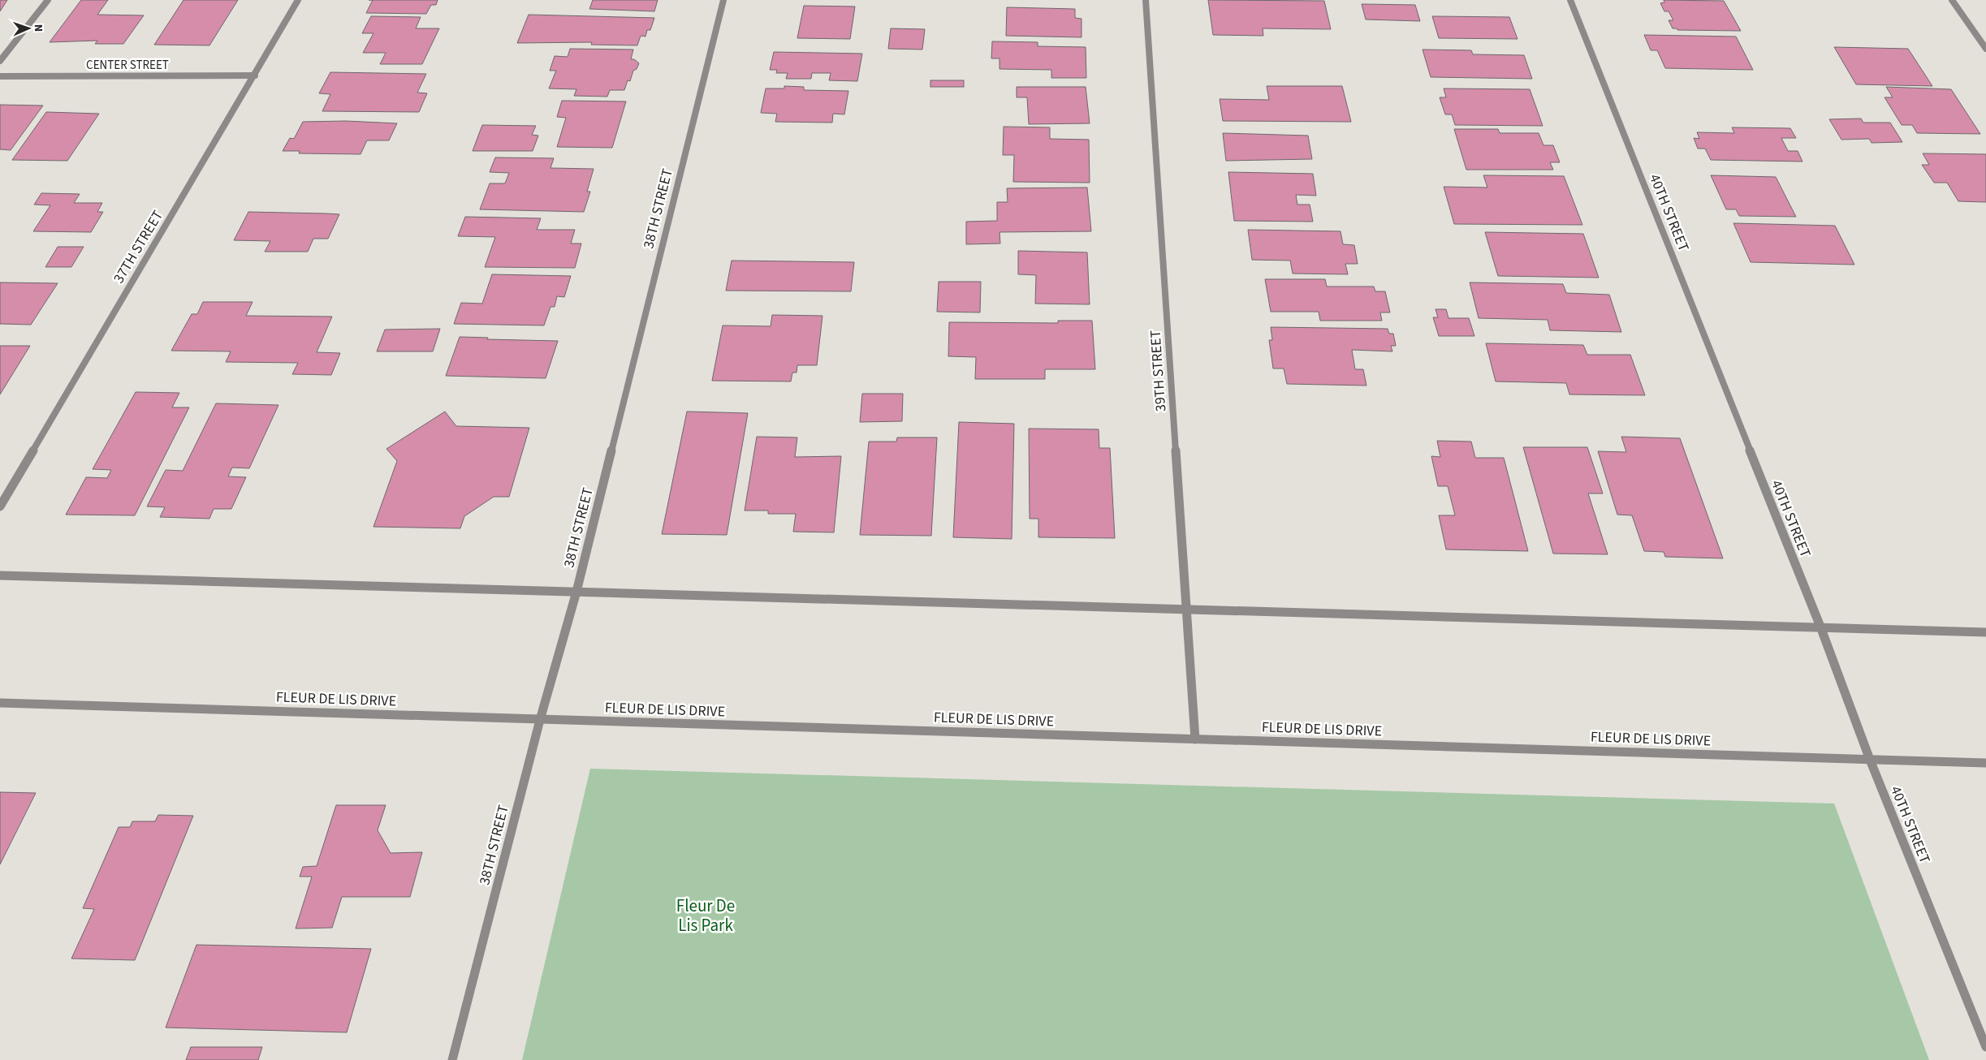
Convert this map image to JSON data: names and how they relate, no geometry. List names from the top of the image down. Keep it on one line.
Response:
{"streets":{"street":["CENTER STREET","38TH STREET","40TH STREET","37TH STREET","39TH STREET","FLEUR DE LIS DRIVE"]},"crossings":[["CENTER STREET","37TH STREET"],["38TH STREET","FLEUR DE LIS DRIVE"],["40TH STREET","FLEUR DE LIS DRIVE"],["39TH STREET","FLEUR DE LIS DRIVE"]],"parks":["Fleur De Lis Park"],"north":"right"}
